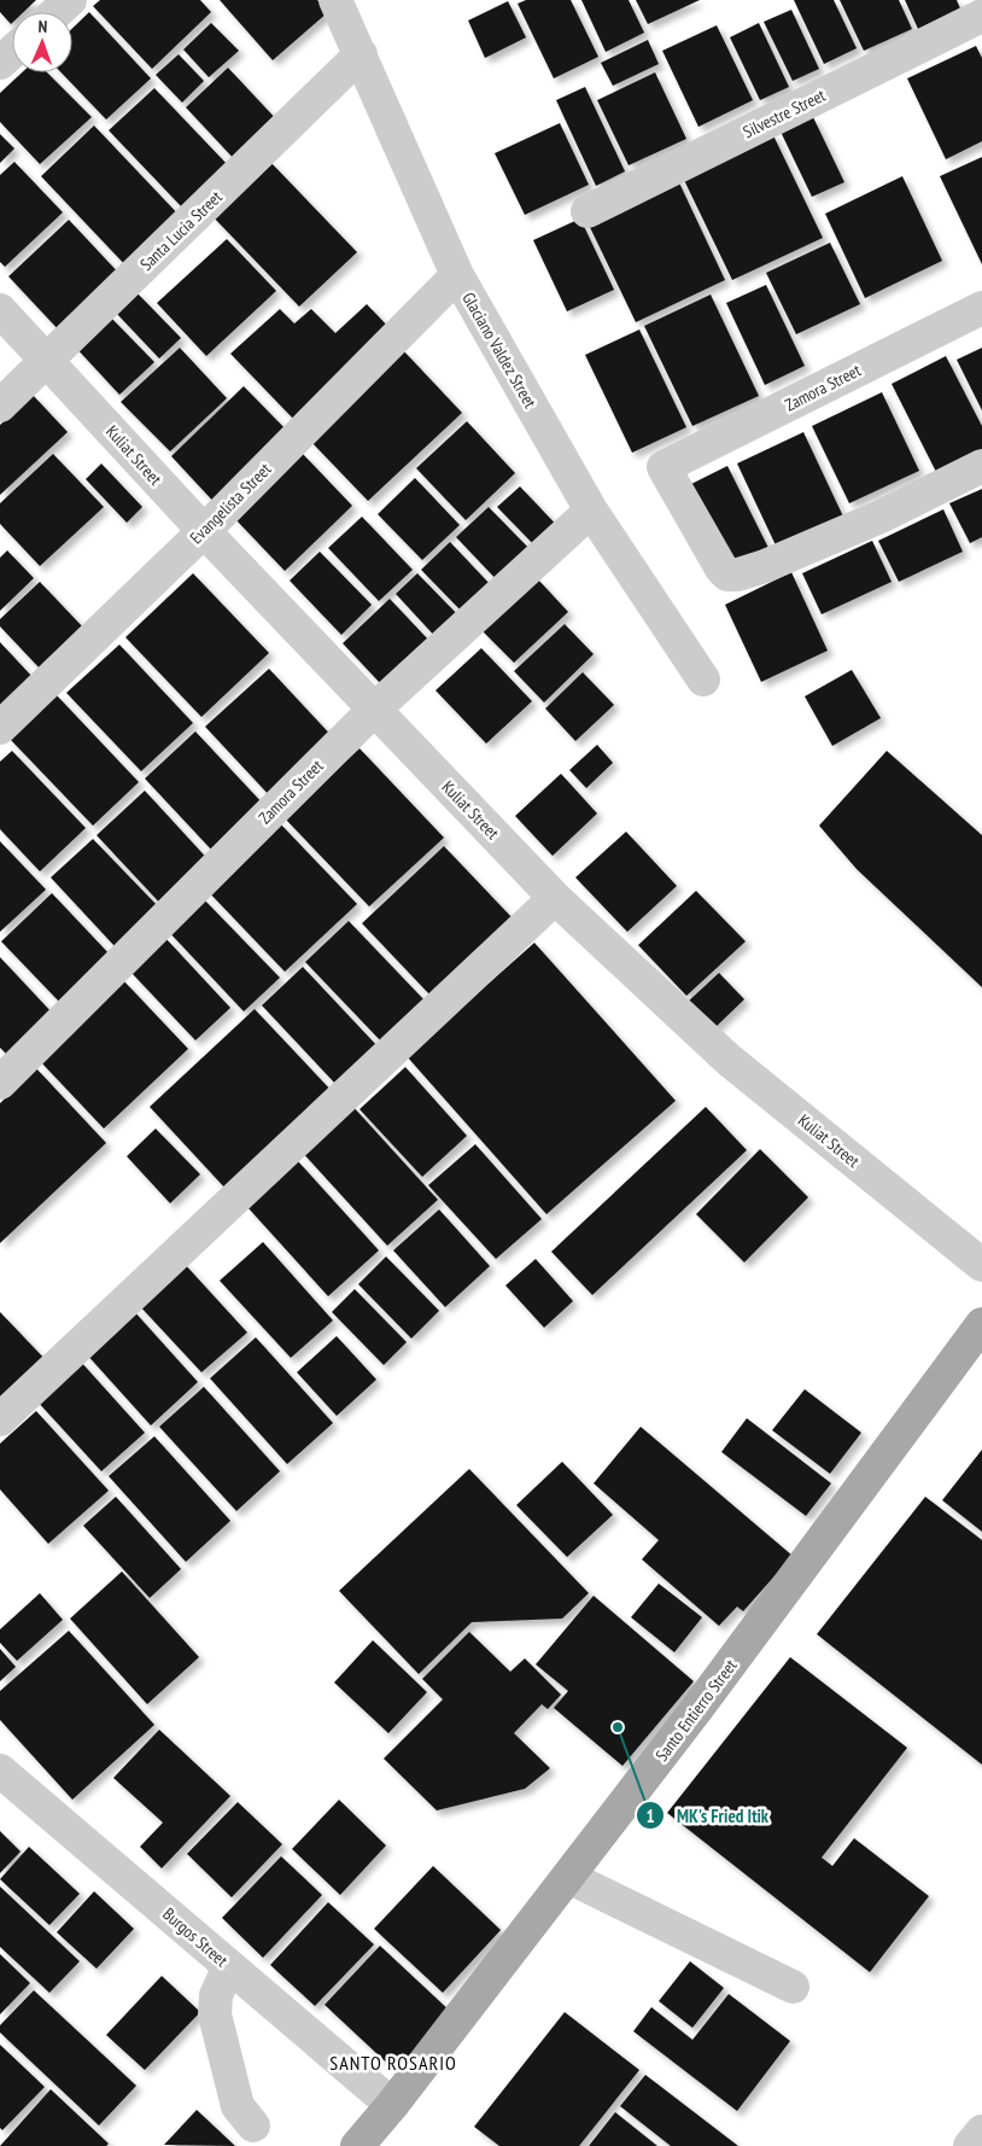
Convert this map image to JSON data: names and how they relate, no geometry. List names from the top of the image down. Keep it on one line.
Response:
{"streets":{"main road":["Santo Entierro Street"],"street":["Silvestre Street","Santa Lucia Street","Glaciano Valdez Street","Zamora Street","Kuliat Street","Evangelista Street","Burgos Street"]},"crossings":[["Santa Lucia Street","Glaciano Valdez Street"],["Santa Lucia Street","Kuliat Street"],["Glaciano Valdez Street","Zamora Street"],["Glaciano Valdez Street","Evangelista Street"],["Zamora Street","Kuliat Street"],["Kuliat Street","Evangelista Street"],["Santo Entierro Street","Burgos Street"]],"districts":["SANTO ROSARIO"],"places":["MK's Fried Itik"],"north":"top"}
